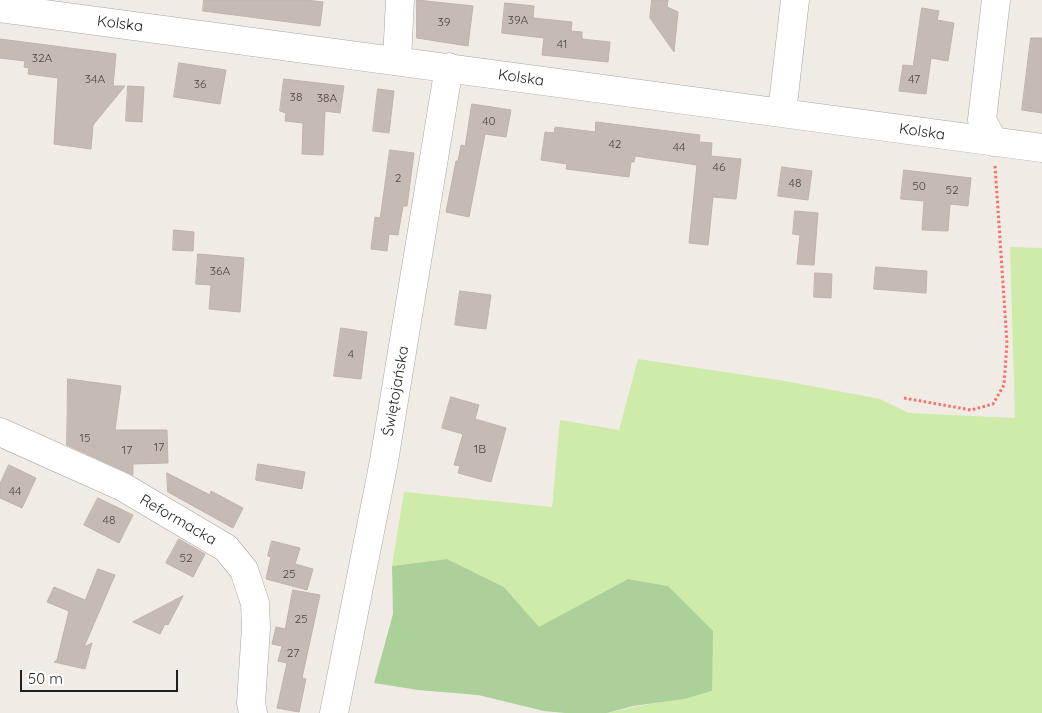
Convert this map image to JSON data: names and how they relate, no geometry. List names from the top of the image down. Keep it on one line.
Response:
{"streets":{"street":["Kolska","Świętojańska","Reformacka"]},"crossings":[["Kolska","Świętojańska"]],"house_numbers":["39A","39","41","32A","34A","47","36","38","38A","40","42","44","46","2","48","50","52","36A","4","15","17","1B","17","44","48","52","25","25","27"],"scale_bar":"50 m"}
